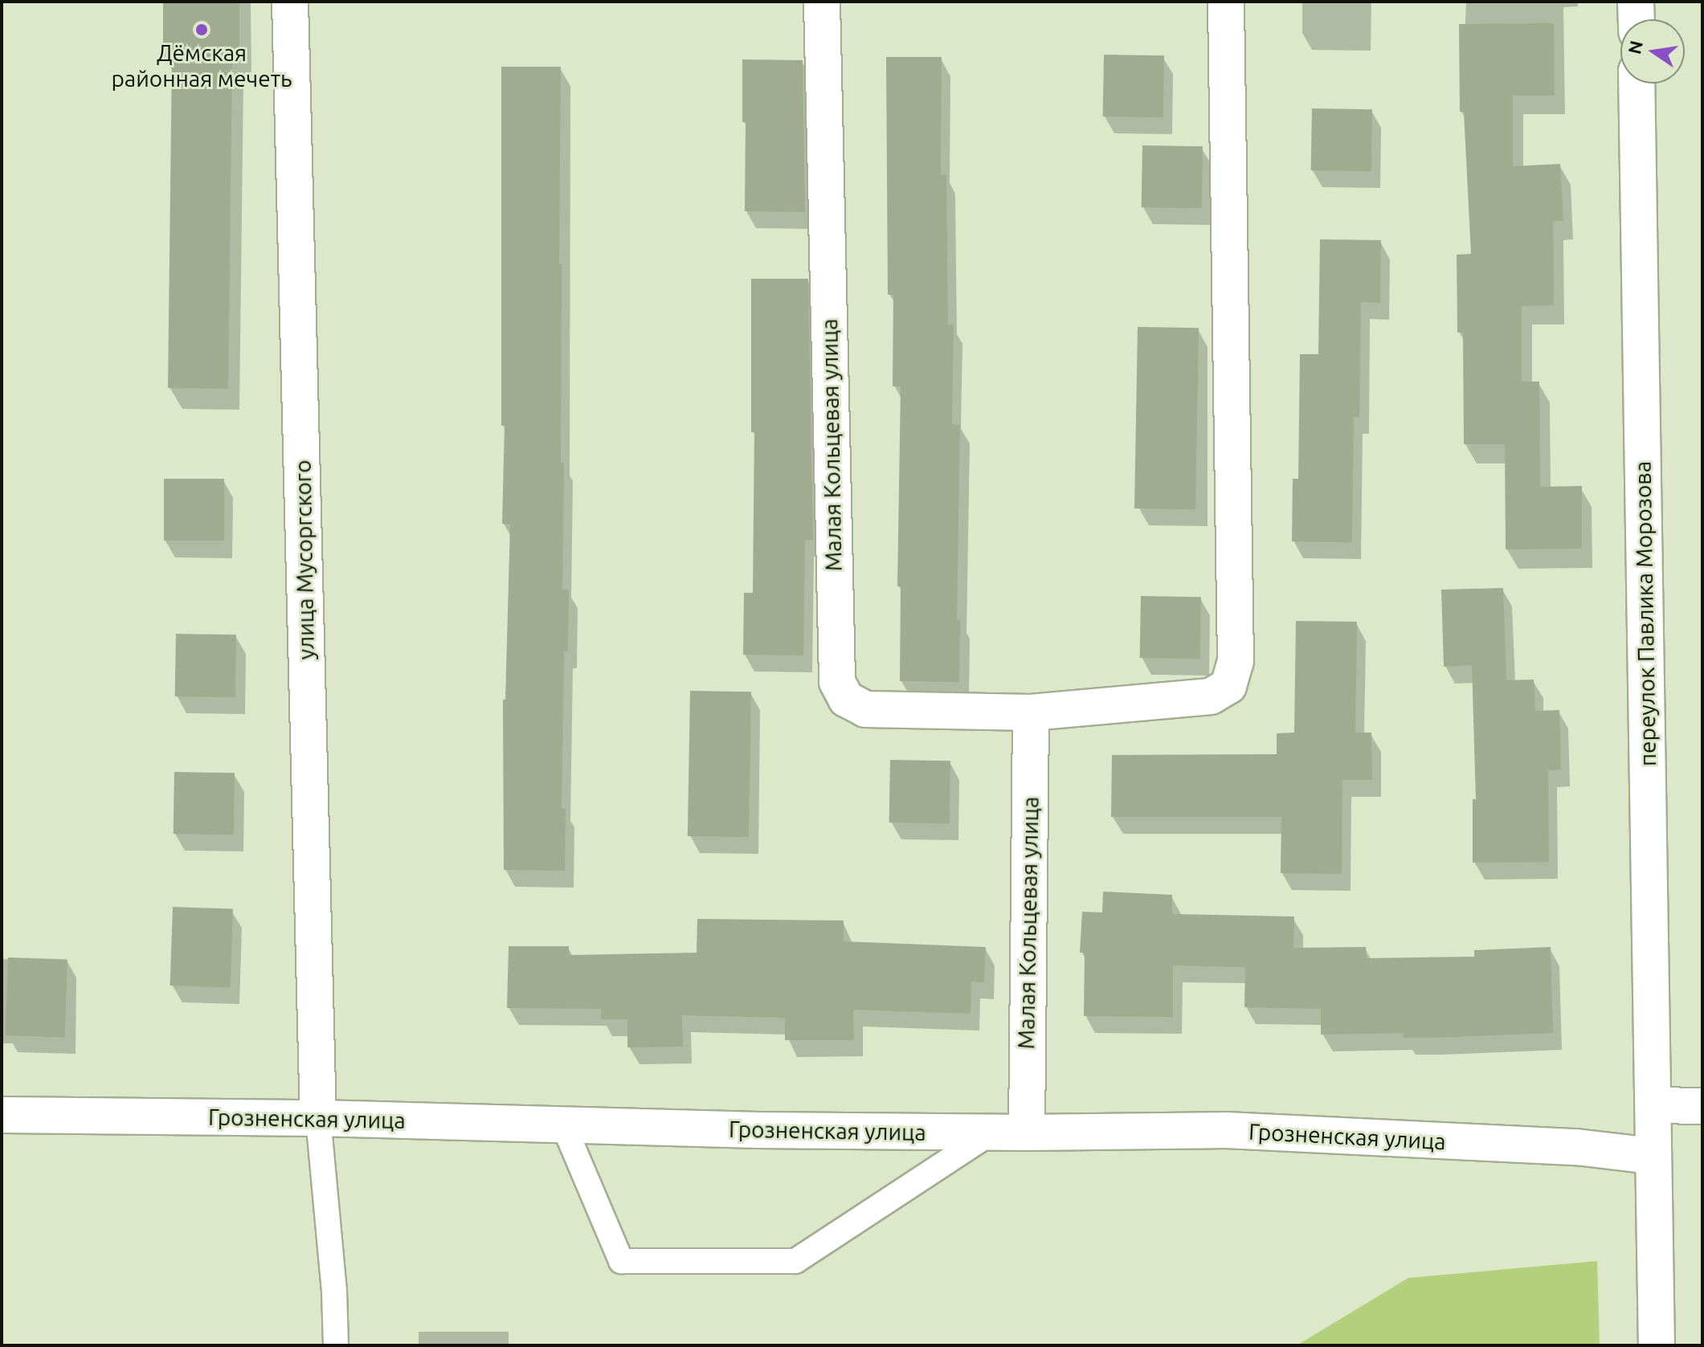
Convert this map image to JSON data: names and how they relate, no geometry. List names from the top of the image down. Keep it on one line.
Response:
{"streets":{"street":["Малая Кольцевая улица","улица Мусоргского","переулок Павлика Морозова","Грозненская улица"]},"crossings":[["Малая Кольцевая улица","Грозненская улица"],["улица Мусоргского","Грозненская улица"],["переулок Павлика Морозова","Грозненская улица"]],"places":["Дёмская районная мечеть"],"north":"left"}
